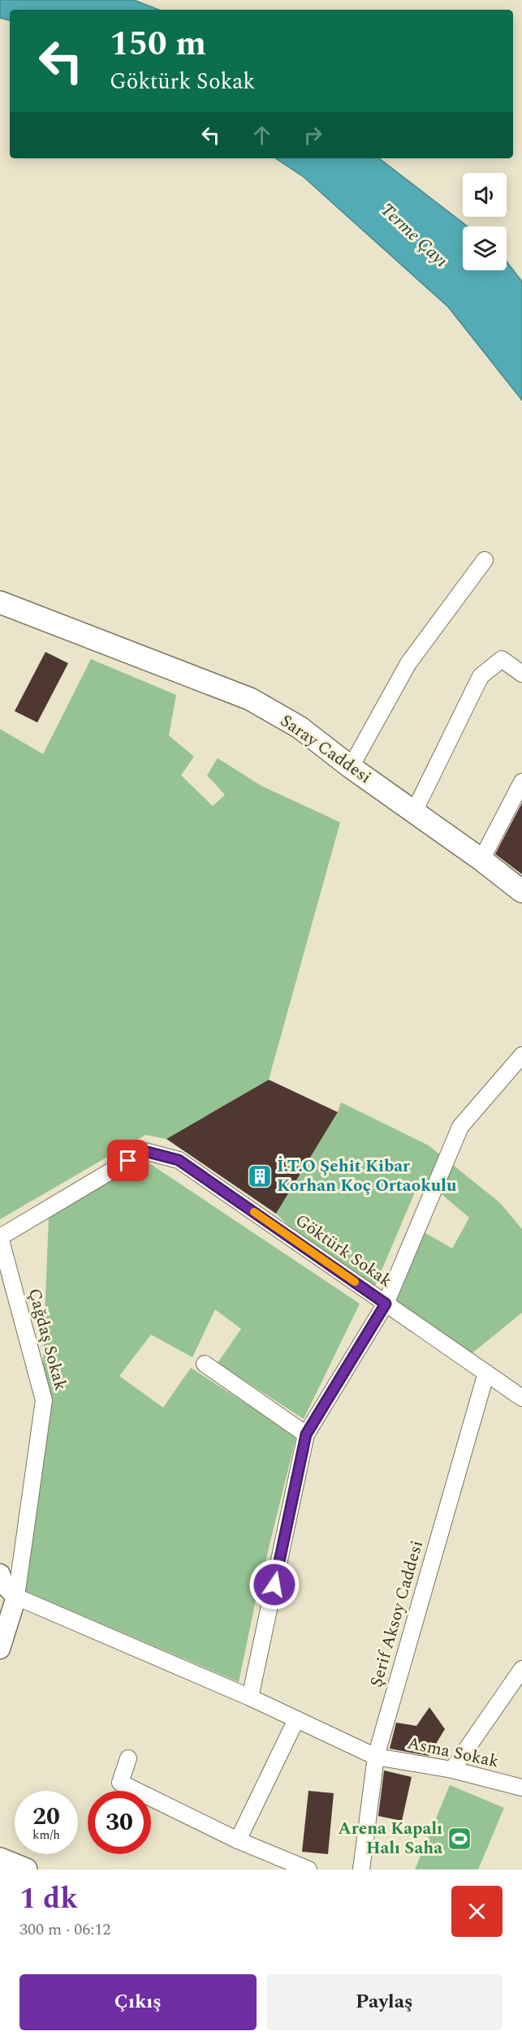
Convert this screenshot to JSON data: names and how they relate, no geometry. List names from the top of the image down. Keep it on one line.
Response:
{"streets":{"main road":["Saray Caddesi"],"street":["Göktürk Sokak","Çağdaş Sokak","Şerif Aksoy Caddesi","Asma Sokak"]},"crossings":[["Göktürk Sokak","Çağdaş Sokak"],["Göktürk Sokak","Şerif Aksoy Caddesi"],["Çağdaş Sokak","Asma Sokak"],["Şerif Aksoy Caddesi","Asma Sokak"]],"water":["Terme Çayı"],"places":{"building":["İ.T.O Şehit Kibar Korhan Koç Ortaokulu"],"sports":["Arena Kapalı Halı Saha"]},"page":{"turn":["150 m","Göktürk Sokak"],"speed":"20 km/h","limit":"30","heading":["1 dk","300 m · 06:12"],"buttons":["Çıkış","Paylaş"]}}
